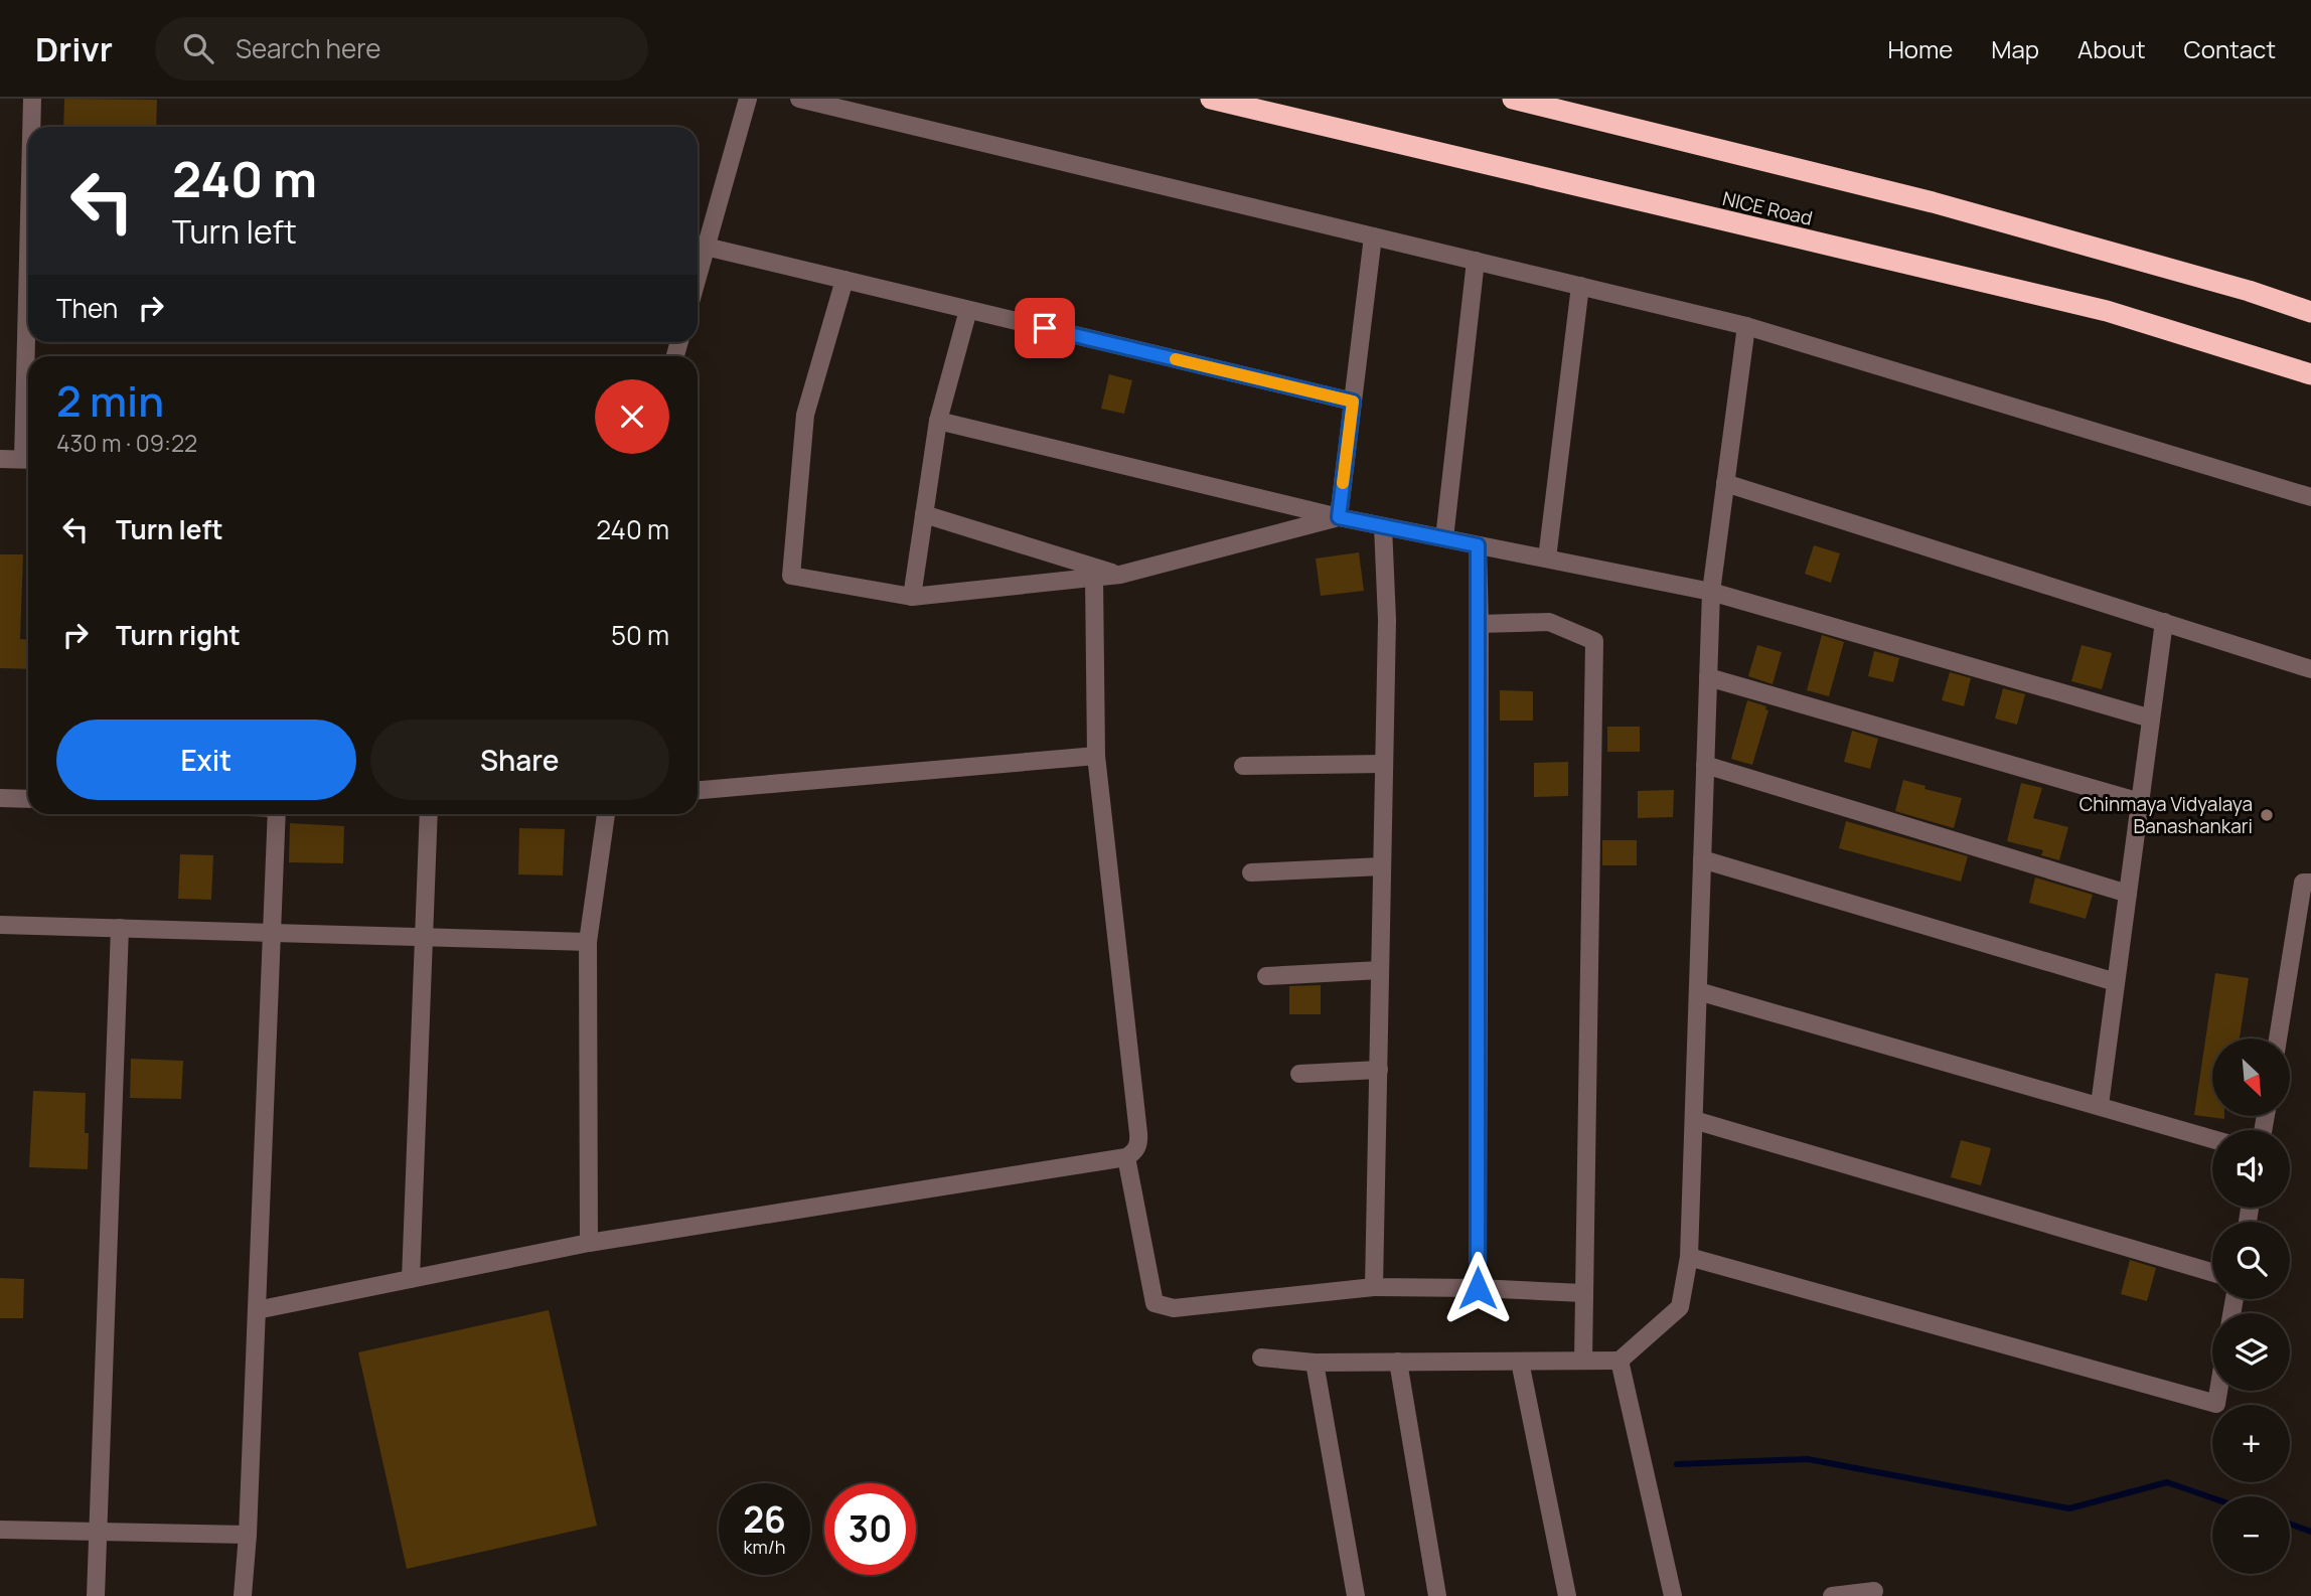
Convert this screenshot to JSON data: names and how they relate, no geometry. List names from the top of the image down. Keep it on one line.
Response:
{"streets":{"highway":["NICE Road"]},"places":["Chinmaya Vidyalaya Banashankari"],"north":"bottom right","page":{"header":"Drivr","search":"Search here","nav":["Home","Map","About","Contact"],"turn":["240 m","Turn left"],"then":"Then","heading":["2 min","430 m · 09:22"],"list":[{"name":"Turn left","value":"240 m"},{"name":"Turn right","value":"50 m"}],"buttons":["Exit","Share"],"map_buttons":["+","−"],"speed":"26 km/h","limit":"30"}}
